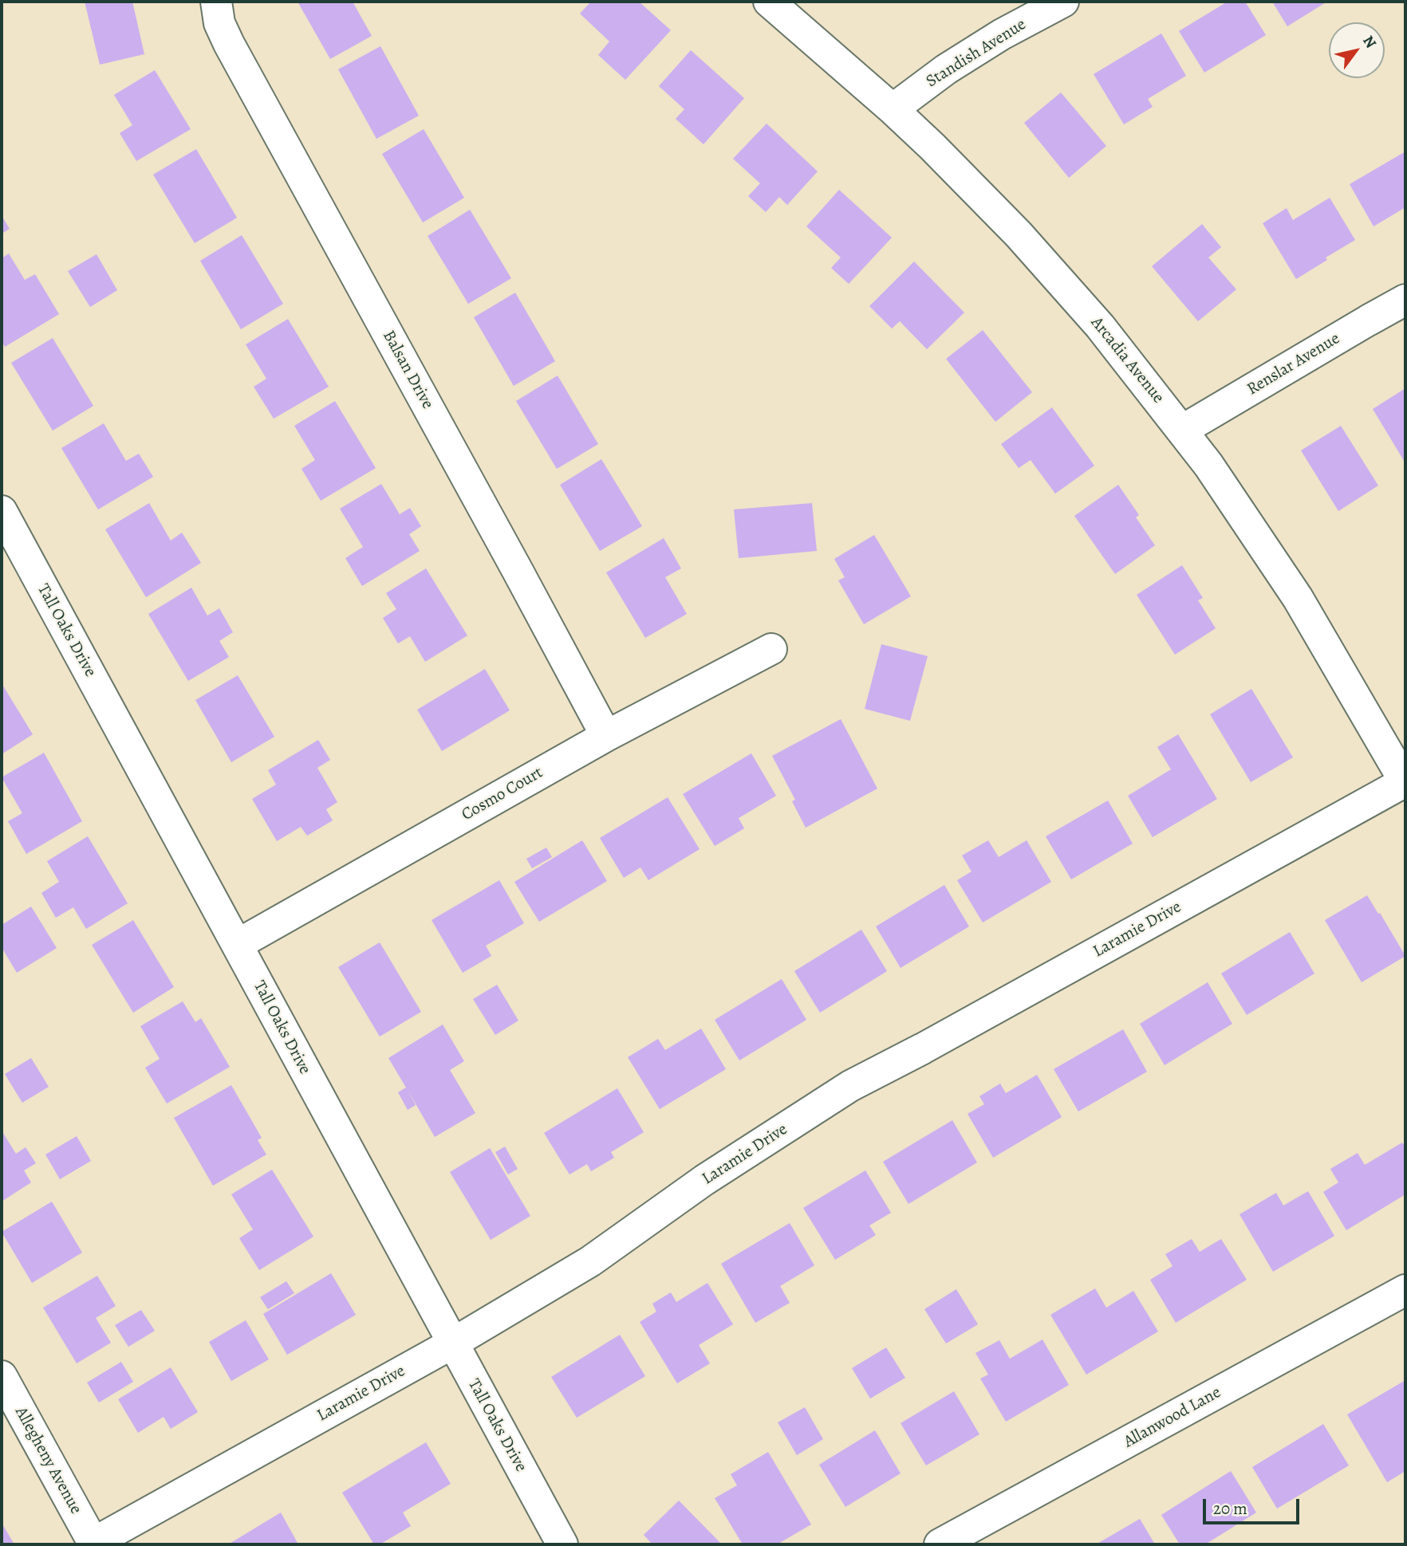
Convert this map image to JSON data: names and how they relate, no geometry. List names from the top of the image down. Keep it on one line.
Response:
{"streets":{"street":["Standish Avenue","Arcadia Avenue","Renslar Avenue","Balsan Drive","Tall Oaks Drive","Cosmo Court","Laramie Drive","Allanwood Lane","Allegheny Avenue"]},"crossings":[["Standish Avenue","Arcadia Avenue"],["Arcadia Avenue","Renslar Avenue"],["Arcadia Avenue","Laramie Drive"],["Balsan Drive","Cosmo Court"],["Tall Oaks Drive","Cosmo Court"],["Tall Oaks Drive","Laramie Drive"],["Laramie Drive","Allegheny Avenue"]],"scale_bar":"20 m","north":"top right"}
